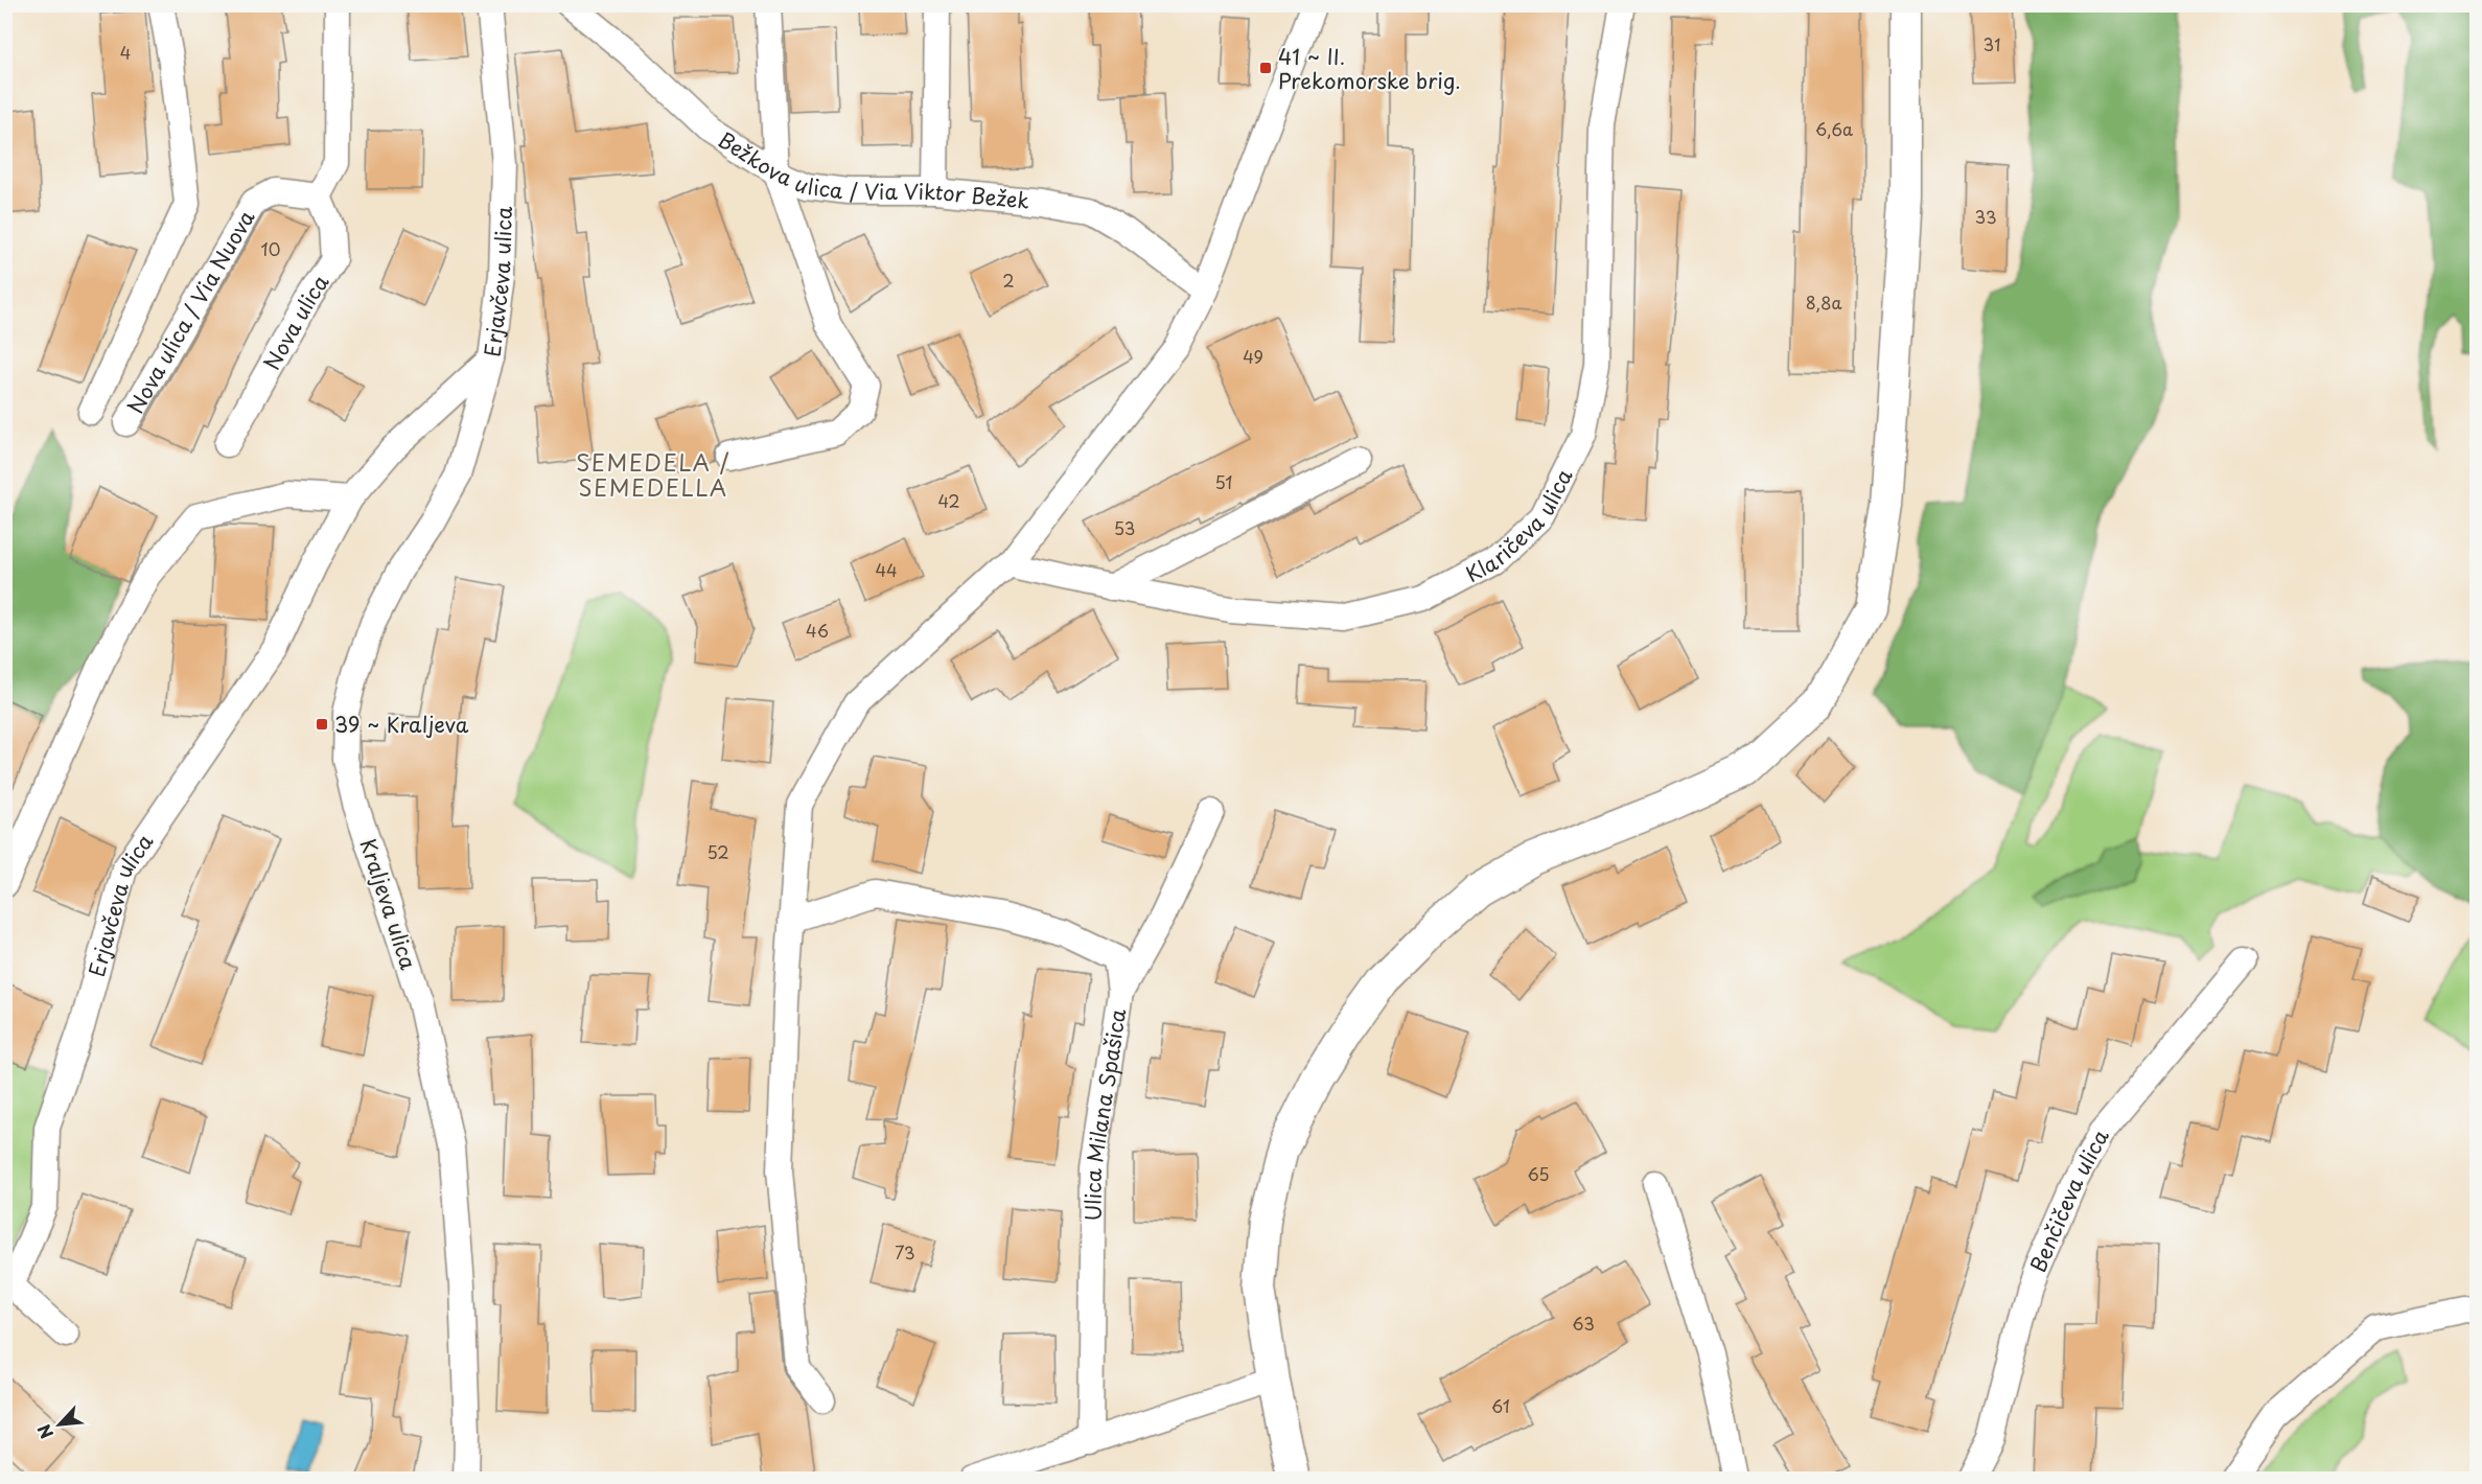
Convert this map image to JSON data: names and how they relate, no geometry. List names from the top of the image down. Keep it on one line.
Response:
{"streets":{"street":["Bežkova ulica / Via Viktor Bežek","Erjavčeva ulica","Nova ulica / Via Nuova","Nova ulica","Klaričeva ulica","Kraljeva ulica","Ulica Milana Spašica","Benčičeva ulica"]},"crossings":[["Erjavčeva ulica","Kraljeva ulica"],["Nova ulica / Via Nuova","Nova ulica"]],"districts":["SEMEDELA / SEMEDELLA"],"places":{"transit":["41 ~ II. Prekomorske brig.","39 ~ Kraljeva"]},"house_numbers":["31","4","6,6a","33","10","2","8,8a","49","51","42","53","44","46","52","65","73","63","61"],"north":"bottom left"}
